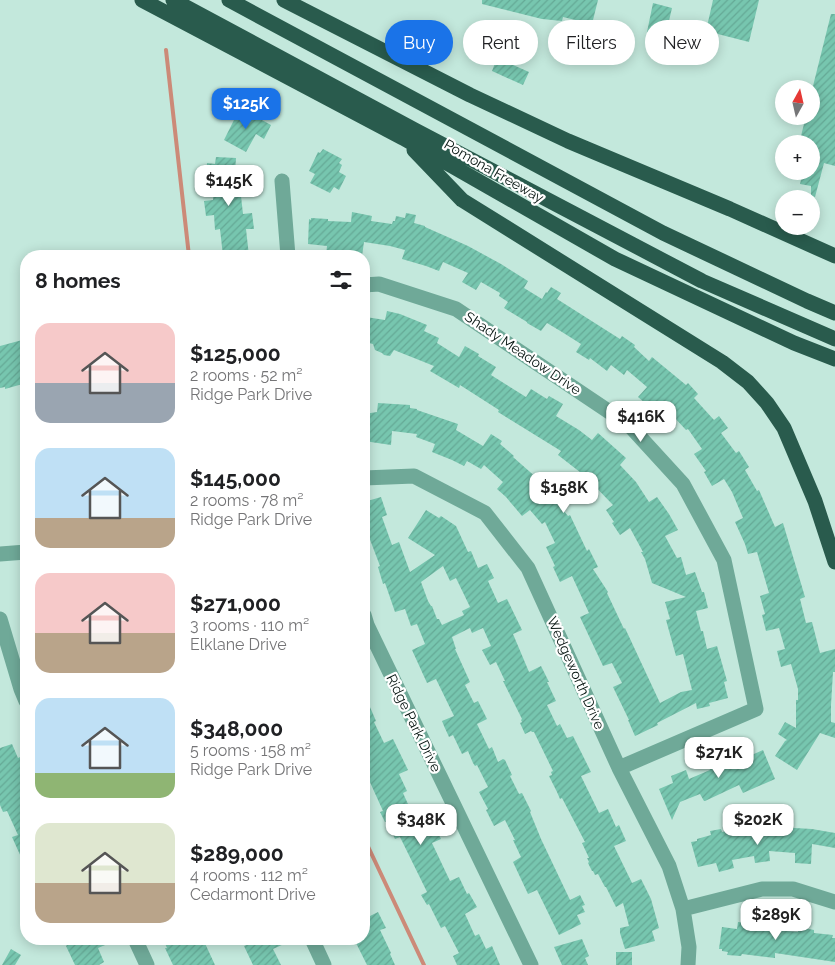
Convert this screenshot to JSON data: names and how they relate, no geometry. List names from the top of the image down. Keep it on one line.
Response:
{"streets":{"highway":["Pomona Freeway"],"street":["Shady Meadow Drive","Wedgeworth Drive","Ridge Park Drive"]},"crossings":[["Shady Meadow Drive","Wedgeworth Drive"]],"north":"top","page":{"chip":["Buy","Rent","Filters","New"],"map_buttons":["+","−"],"price":["$125K","$145K","$416K","$158K","$271K","$348K","$202K","$289K"],"heading":"8 homes","list":[{"name":"$125,000","note":"2 rooms · 52 m² · Ridge Park Drive"},{"name":"$145,000","note":"2 rooms · 78 m² · Ridge Park Drive"},{"name":"$271,000","note":"3 rooms · 110 m² · Elklane Drive"},{"name":"$348,000","note":"5 rooms · 158 m² · Ridge Park Drive"},{"name":"$289,000","note":"4 rooms · 112 m² · Cedarmont Drive"}]}}
